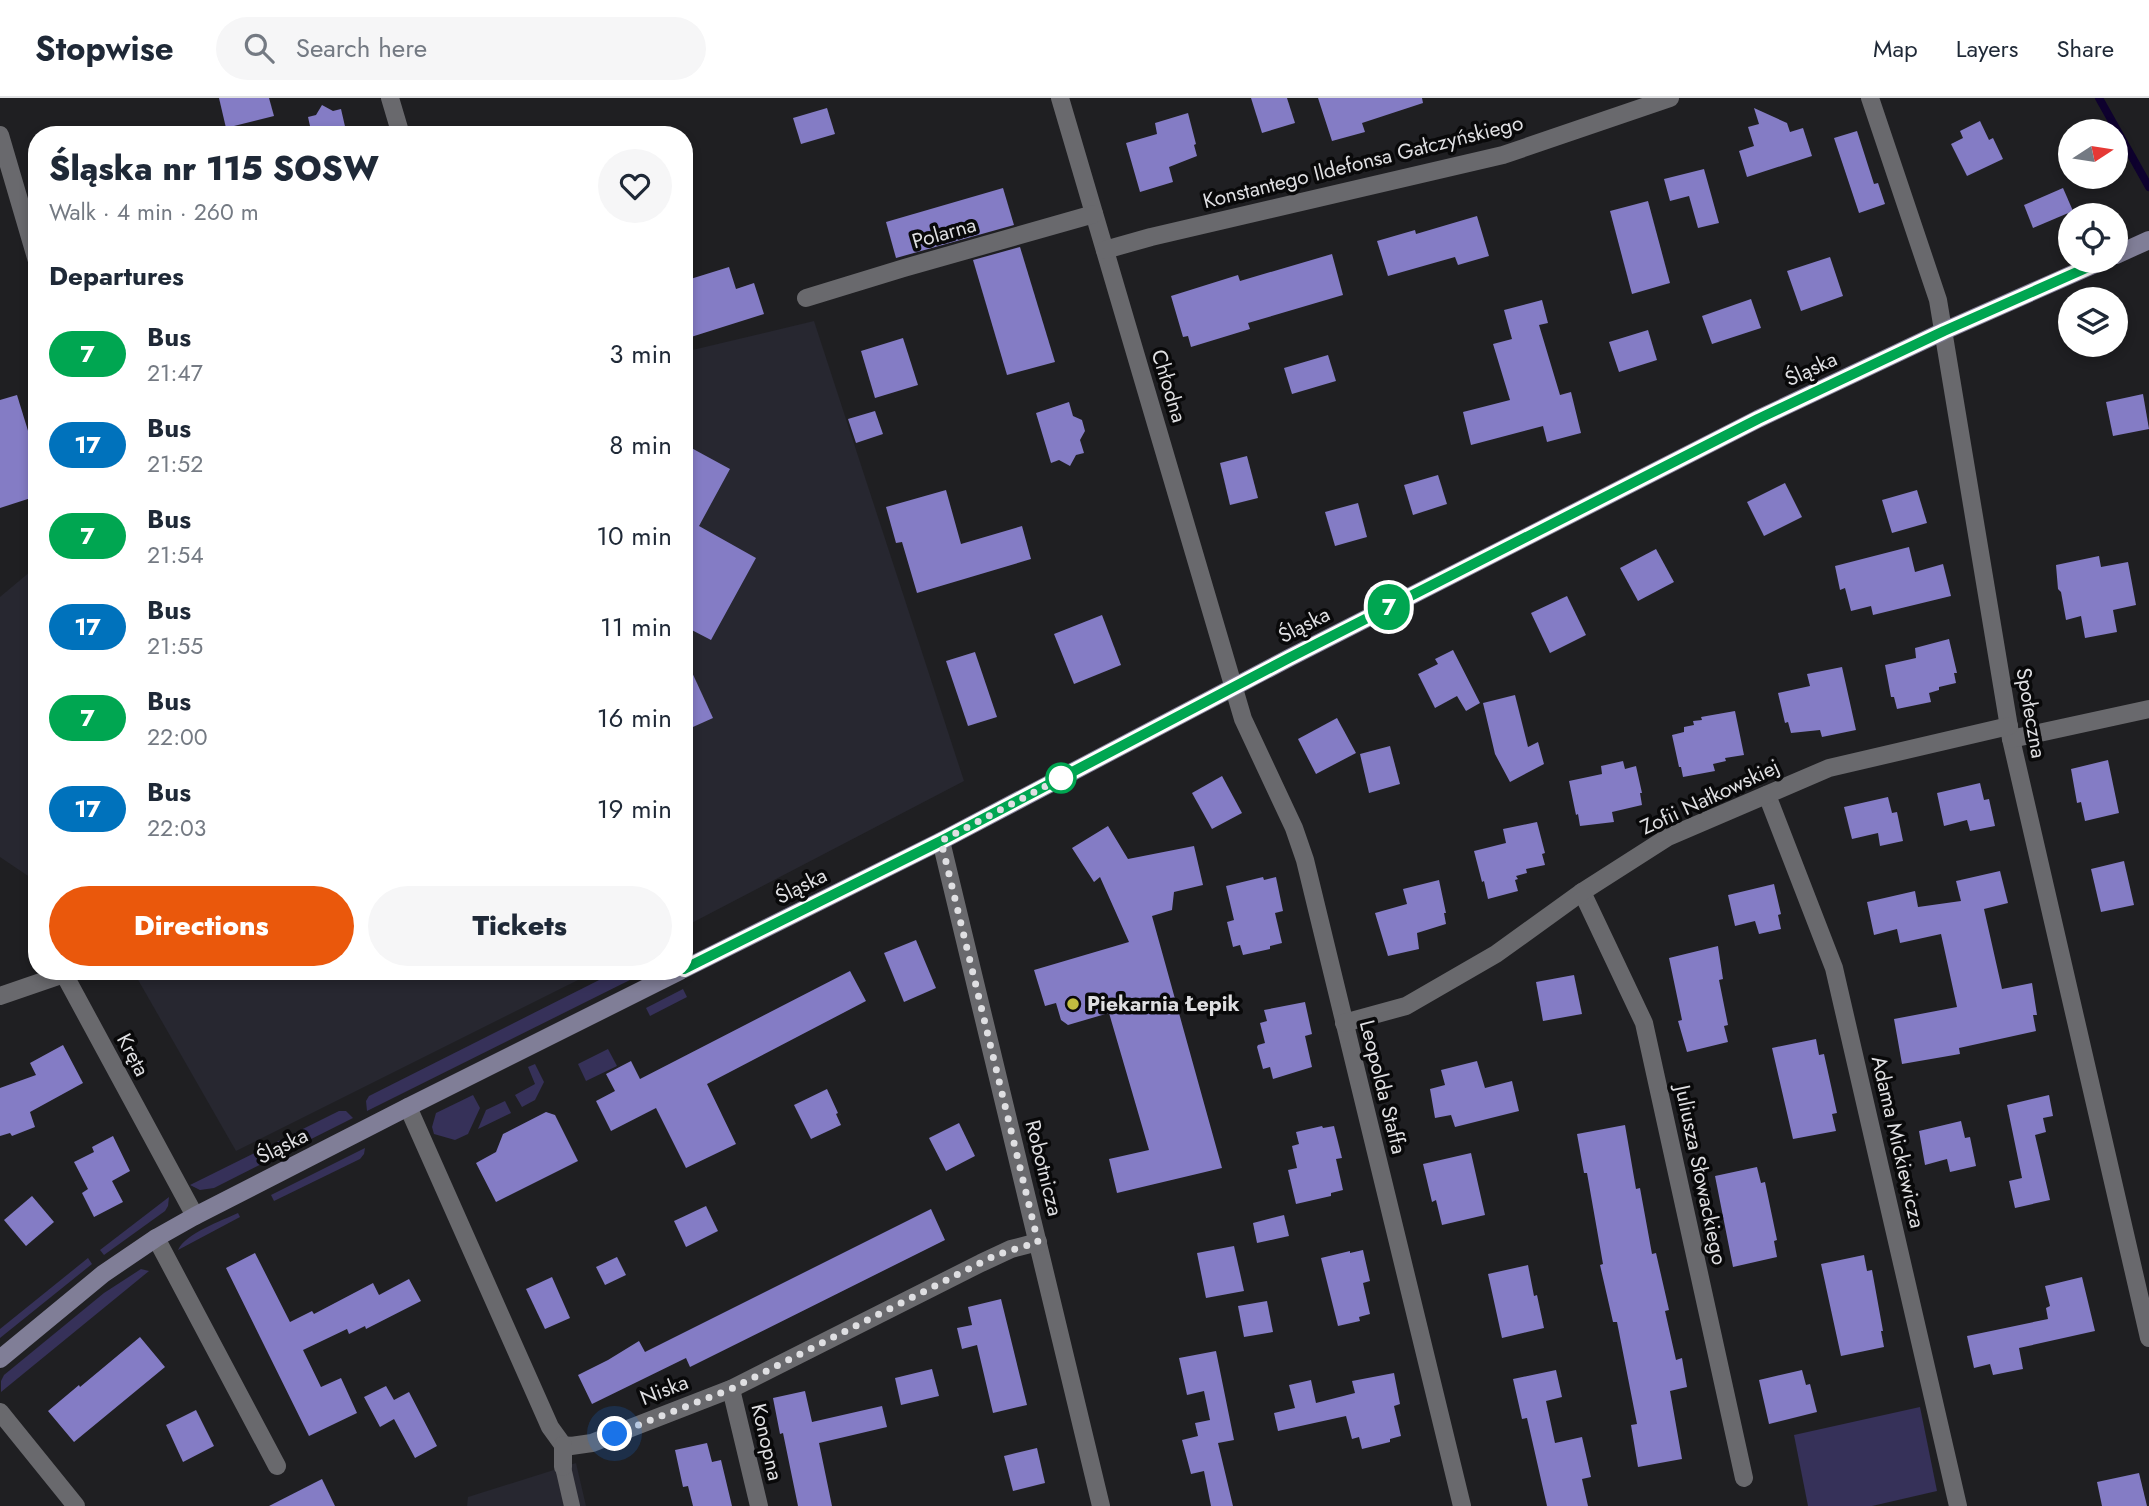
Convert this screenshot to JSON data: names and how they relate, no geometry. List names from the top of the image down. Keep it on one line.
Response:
{"streets":{"street":["Konstantego Ildefonsa Gałczyńskiego","Polarna","Śląska","Chłodna","Społeczna","Zofii Nałkowskiej","Kręta","Leopolda Staffa","Adama Mickiewicza","Robotnicza","Juliusza Słowackiego","Niska","Konopna"]},"crossings":[["Konstantego Ildefonsa Gałczyńskiego","Chłodna"],["Polarna","Chłodna"],["Śląska","Chłodna"],["Śląska","Społeczna"],["Śląska","Kręta"],["Śląska","Leopolda Staffa"],["Śląska","Robotnicza"],["Chłodna","Leopolda Staffa"],["Społeczna","Zofii Nałkowskiej"],["Zofii Nałkowskiej","Leopolda Staffa"],["Zofii Nałkowskiej","Adama Mickiewicza"],["Zofii Nałkowskiej","Juliusza Słowackiego"],["Robotnicza","Niska"],["Niska","Konopna"]],"places":["Piekarnia Łepik"],"lines":["bus line 7"],"north":"right","page":{"header":"Stopwise","search":"Search here","nav":["Map","Layers","Share"],"on_map":"7","heading":[["Śląska nr 115 SOSW","Walk · 4 min · 260 m"],"Departures"],"list":[{"mark":"7","name":"Bus","note":"21:47","value":"3 min"},{"mark":"17","name":"Bus","note":"21:52","value":"8 min"},{"mark":"7","name":"Bus","note":"21:54","value":"10 min"},{"mark":"17","name":"Bus","note":"21:55","value":"11 min"},{"mark":"7","name":"Bus","note":"22:00","value":"16 min"},{"mark":"17","name":"Bus","note":"22:03","value":"19 min"}],"buttons":["Directions","Tickets"]}}
